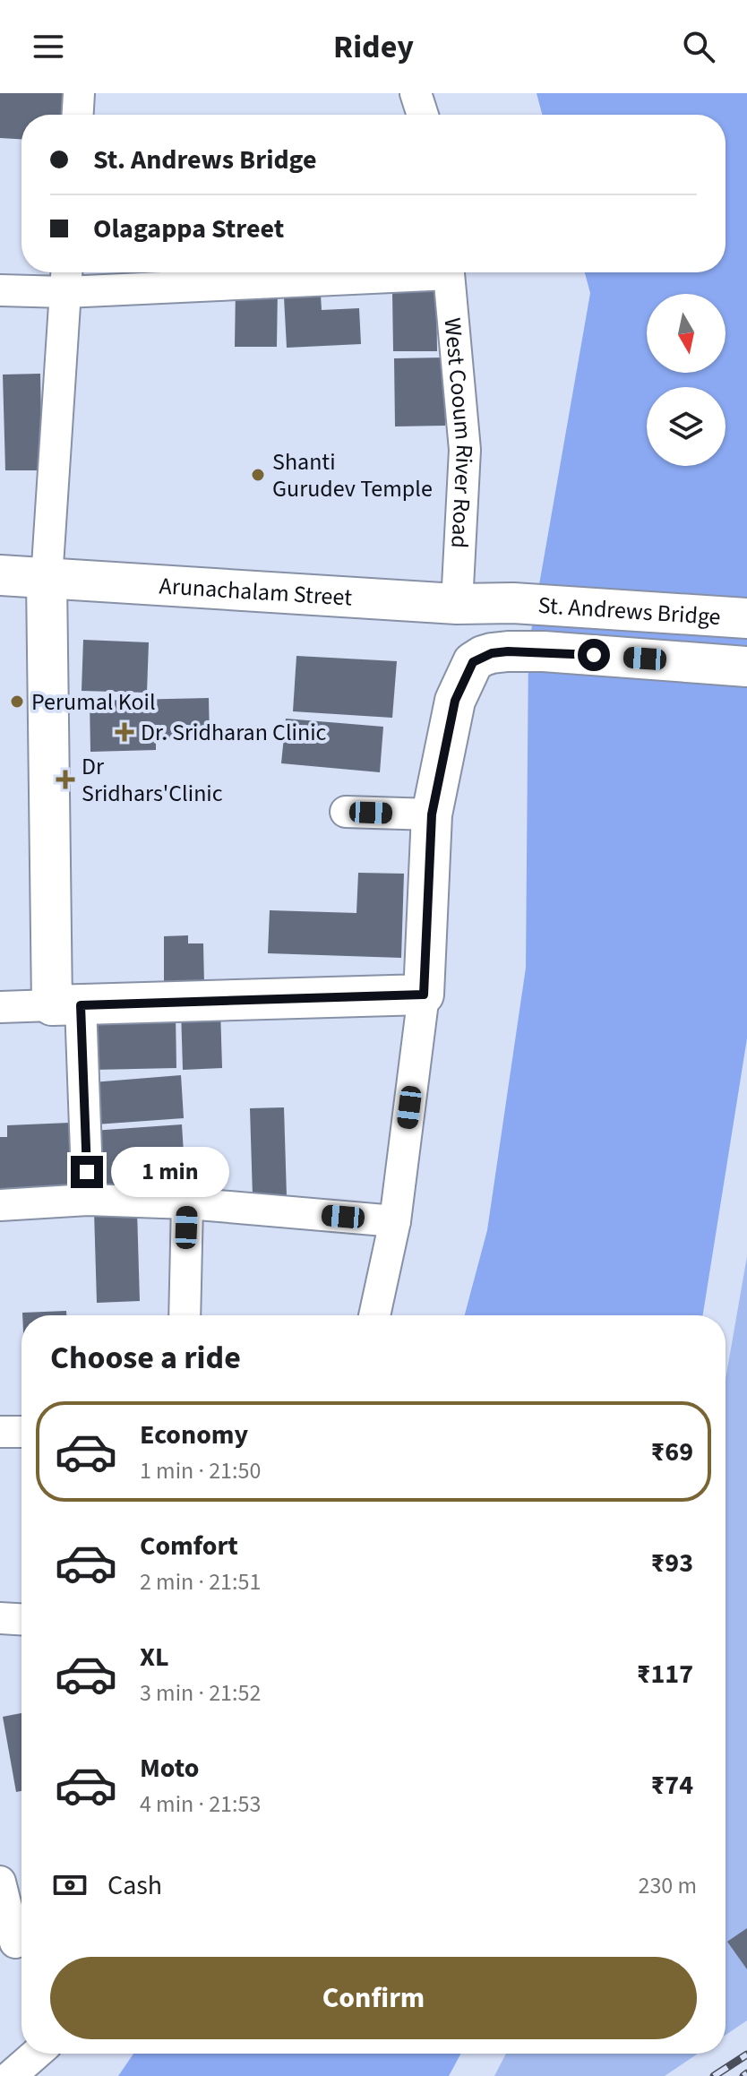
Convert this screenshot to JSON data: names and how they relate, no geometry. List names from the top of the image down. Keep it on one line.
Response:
{"streets":{"main road":["Arunachalam Street","St. Andrews Bridge"],"street":["West Cooum River Road"]},"crossings":[["West Cooum River Road","Arunachalam Street"],["Arunachalam Street","St. Andrews Bridge"]],"places":{"other":["Shanti Gurudev Temple","Perumal Koil"],"health":["Dr. Sridharan Clinic","Dr Sridhars'Clinic"]},"north":"bottom","page":{"header":"Ridey","banner":["St. Andrews Bridge","Olagappa Street"],"bubble":"1 min","heading":"Choose a ride","list":[{"name":"Economy","note":"1 min · 21:50","value":"₹69"},{"name":"Comfort","note":"2 min · 21:51","value":"₹93"},{"name":"XL","note":"3 min · 21:52","value":"₹117"},{"name":"Moto","note":"4 min · 21:53","value":"₹74"}],"pay":["Cash","230 m"],"buttons":"Confirm"}}
